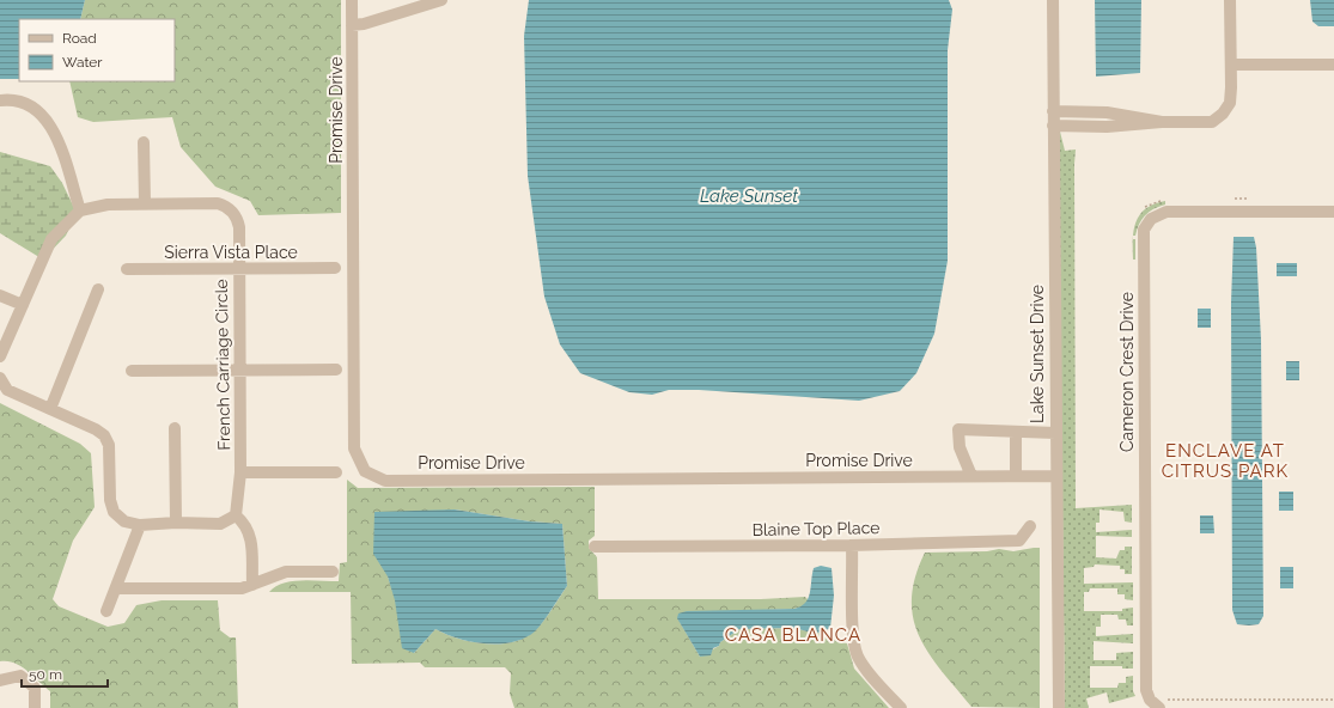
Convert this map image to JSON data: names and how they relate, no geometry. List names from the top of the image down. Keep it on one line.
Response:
{"streets":{"street":["Promise Drive","Sierra Vista Place","Lake Sunset Drive","French Carriage Circle","Cameron Crest Drive","Blaine Top Place"]},"crossings":[["Promise Drive","Lake Sunset Drive"],["Sierra Vista Place","French Carriage Circle"]],"districts":["ENCLAVE AT CITRUS PARK","CASA BLANCA"],"water":["Lake Sunset"],"legend":["Road","Water"],"scale_bar":"50 m"}
